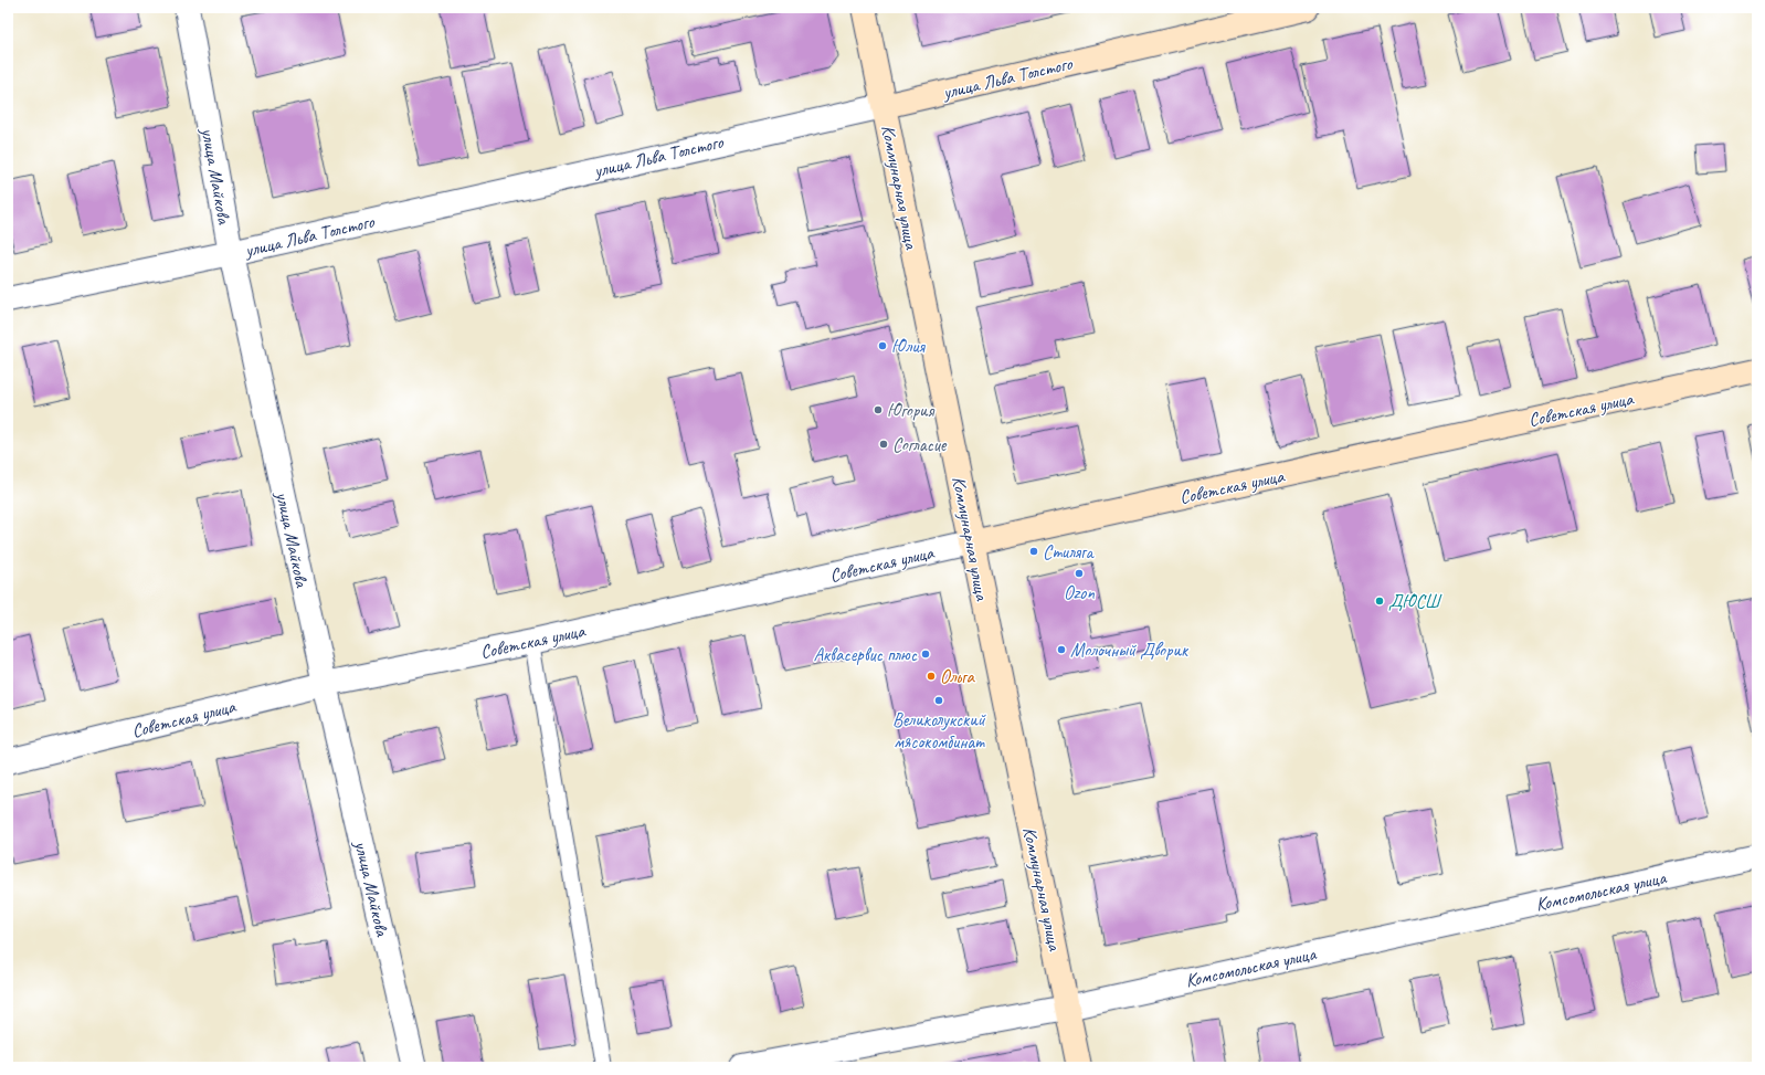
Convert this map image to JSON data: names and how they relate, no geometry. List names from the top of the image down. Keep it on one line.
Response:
{"streets":{"street":["улица Льва Толстого","улица Майкова","Коммунарная улица","Советская улица","Комсомольская улица"]},"crossings":[["улица Льва Толстого","улица Майкова"],["улица Льва Толстого","Коммунарная улица"],["улица Майкова","Советская улица"],["Коммунарная улица","Советская улица"],["Коммунарная улица","Комсомольская улица"]],"places":["Юлия","Югория","Согласие","Стиляга","Ozon","ДЮСШ","Молочный Дворик","Аквасервис плюс","Ольга","Великолукский мясокомбинат"]}
